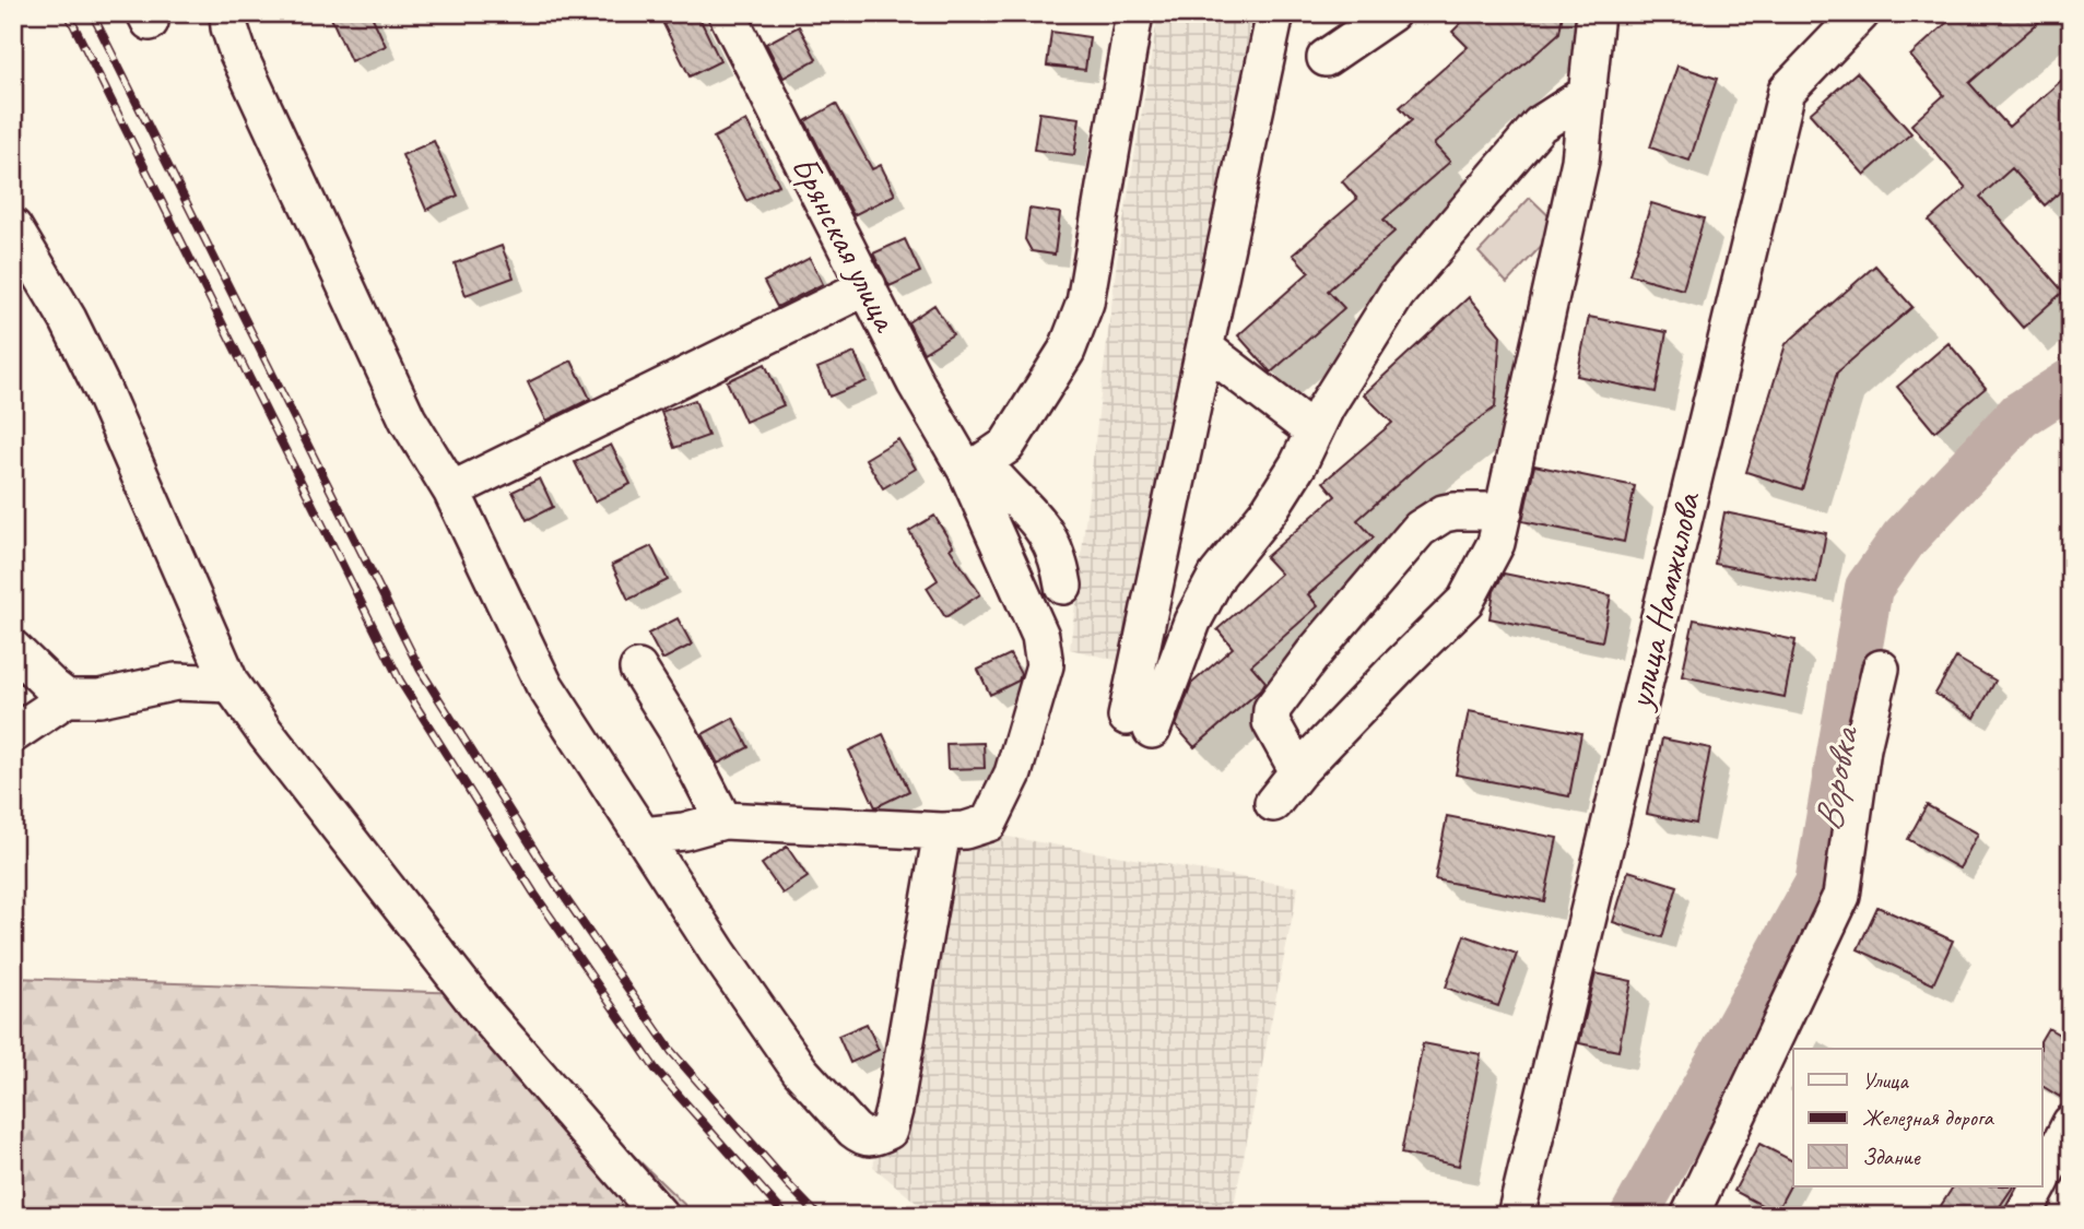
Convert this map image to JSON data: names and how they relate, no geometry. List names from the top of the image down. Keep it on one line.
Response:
{"streets":{"street":["Брянская улица","улица Намжилова"]},"water":["Воровка"],"legend":["Улица","Железная дорога","Здание"]}
